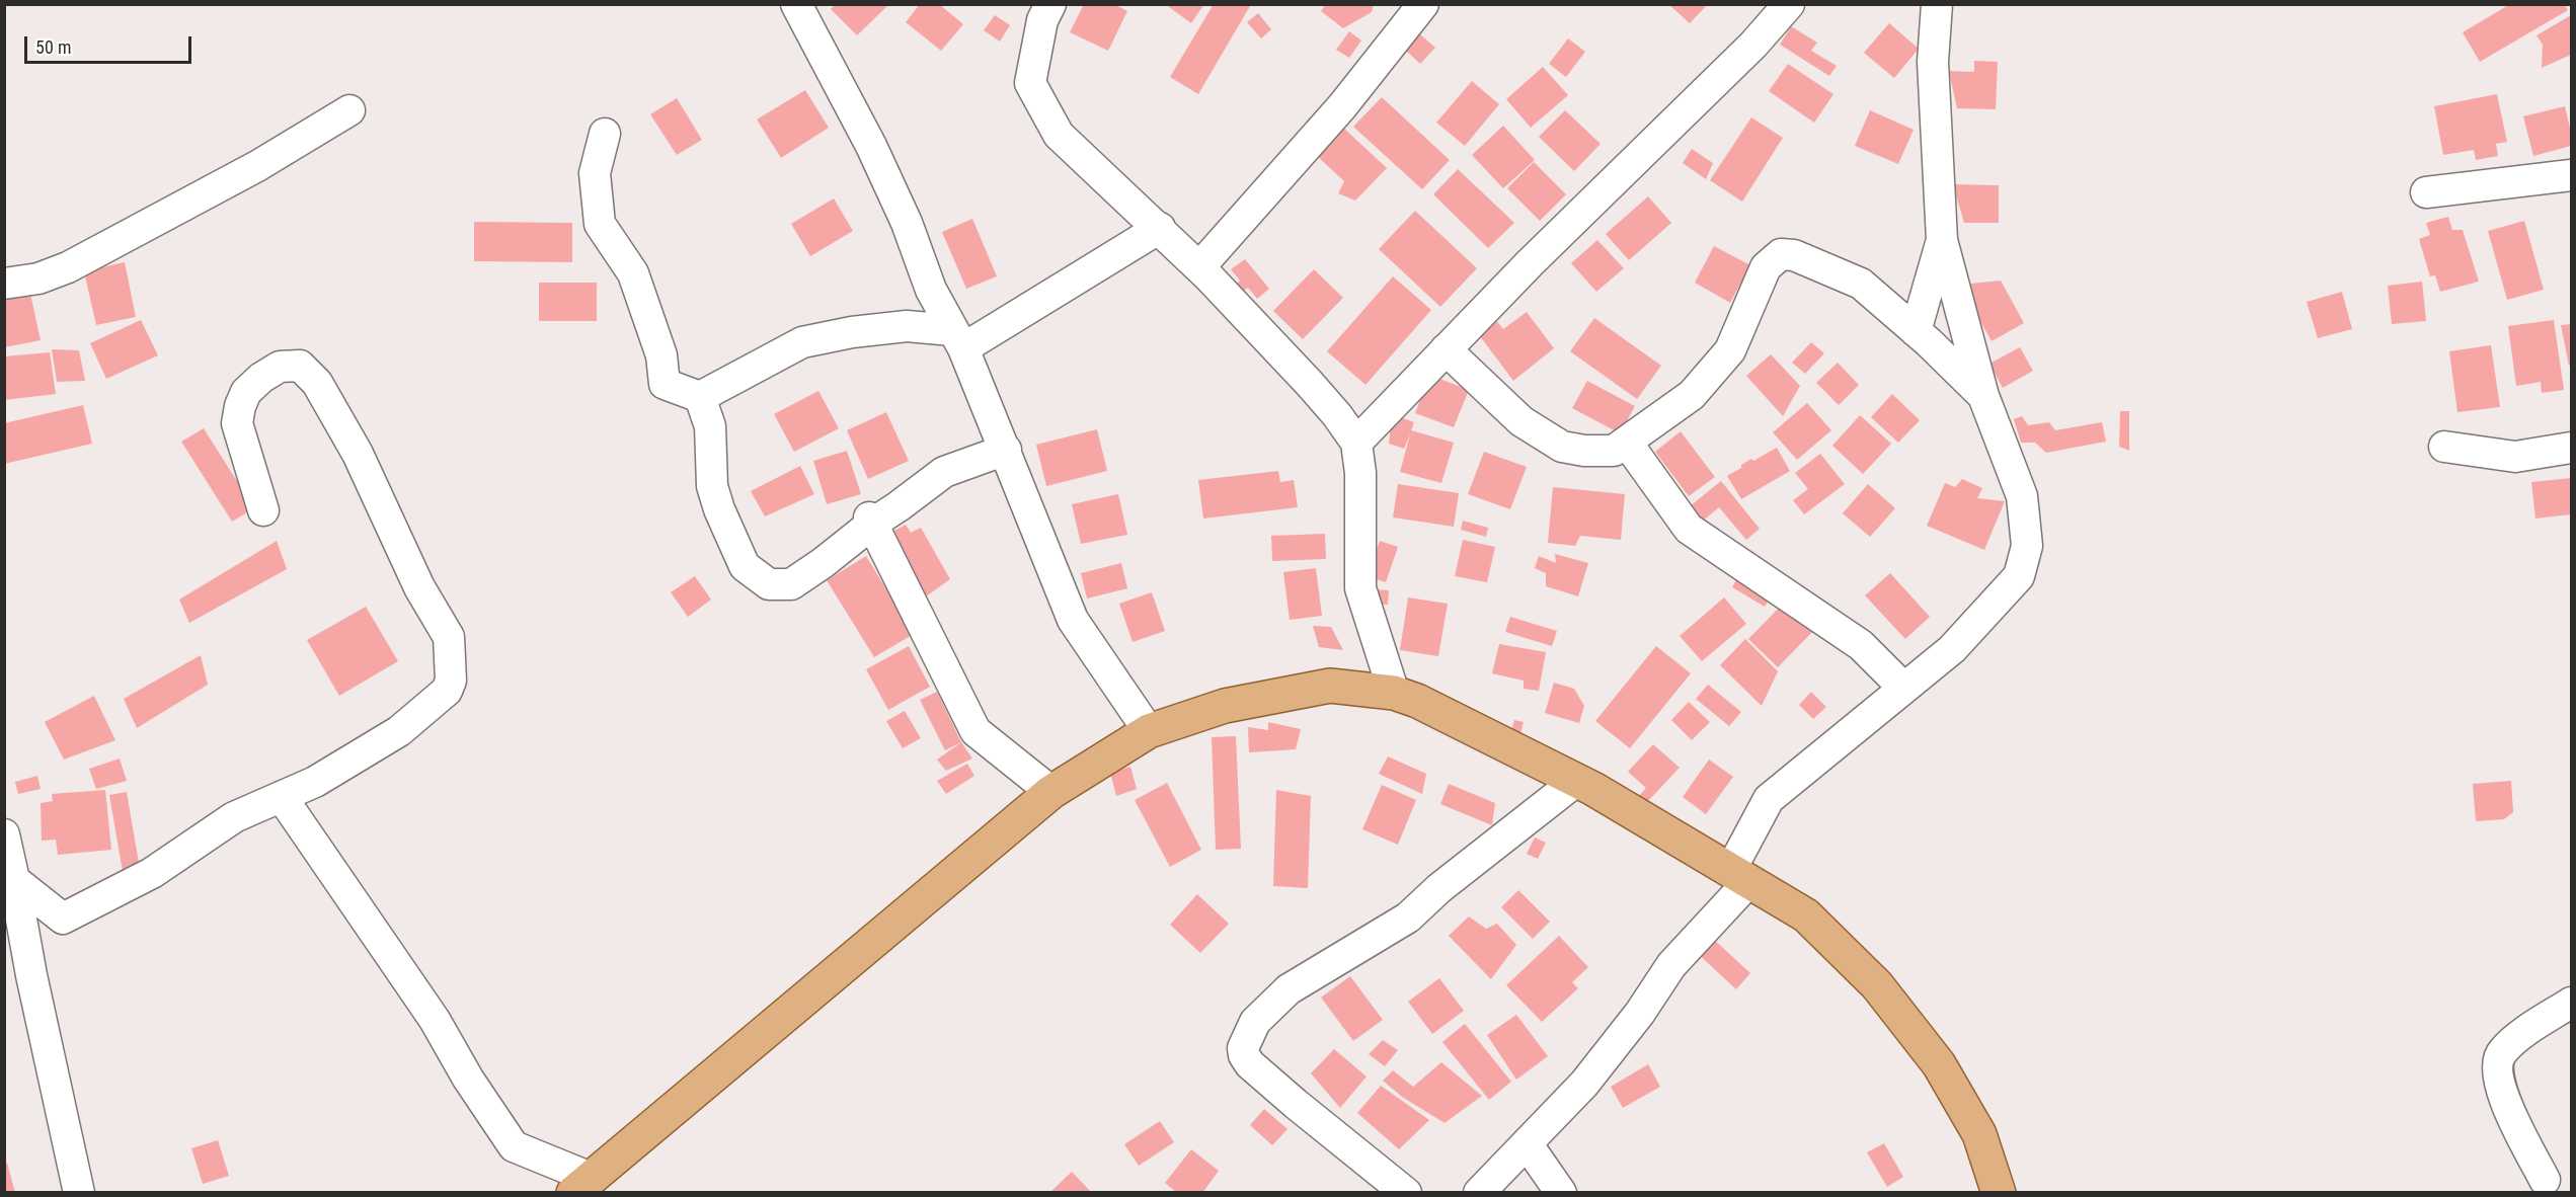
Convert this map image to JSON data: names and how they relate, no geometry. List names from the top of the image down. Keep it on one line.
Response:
{"scale_bar":"50 m"}
